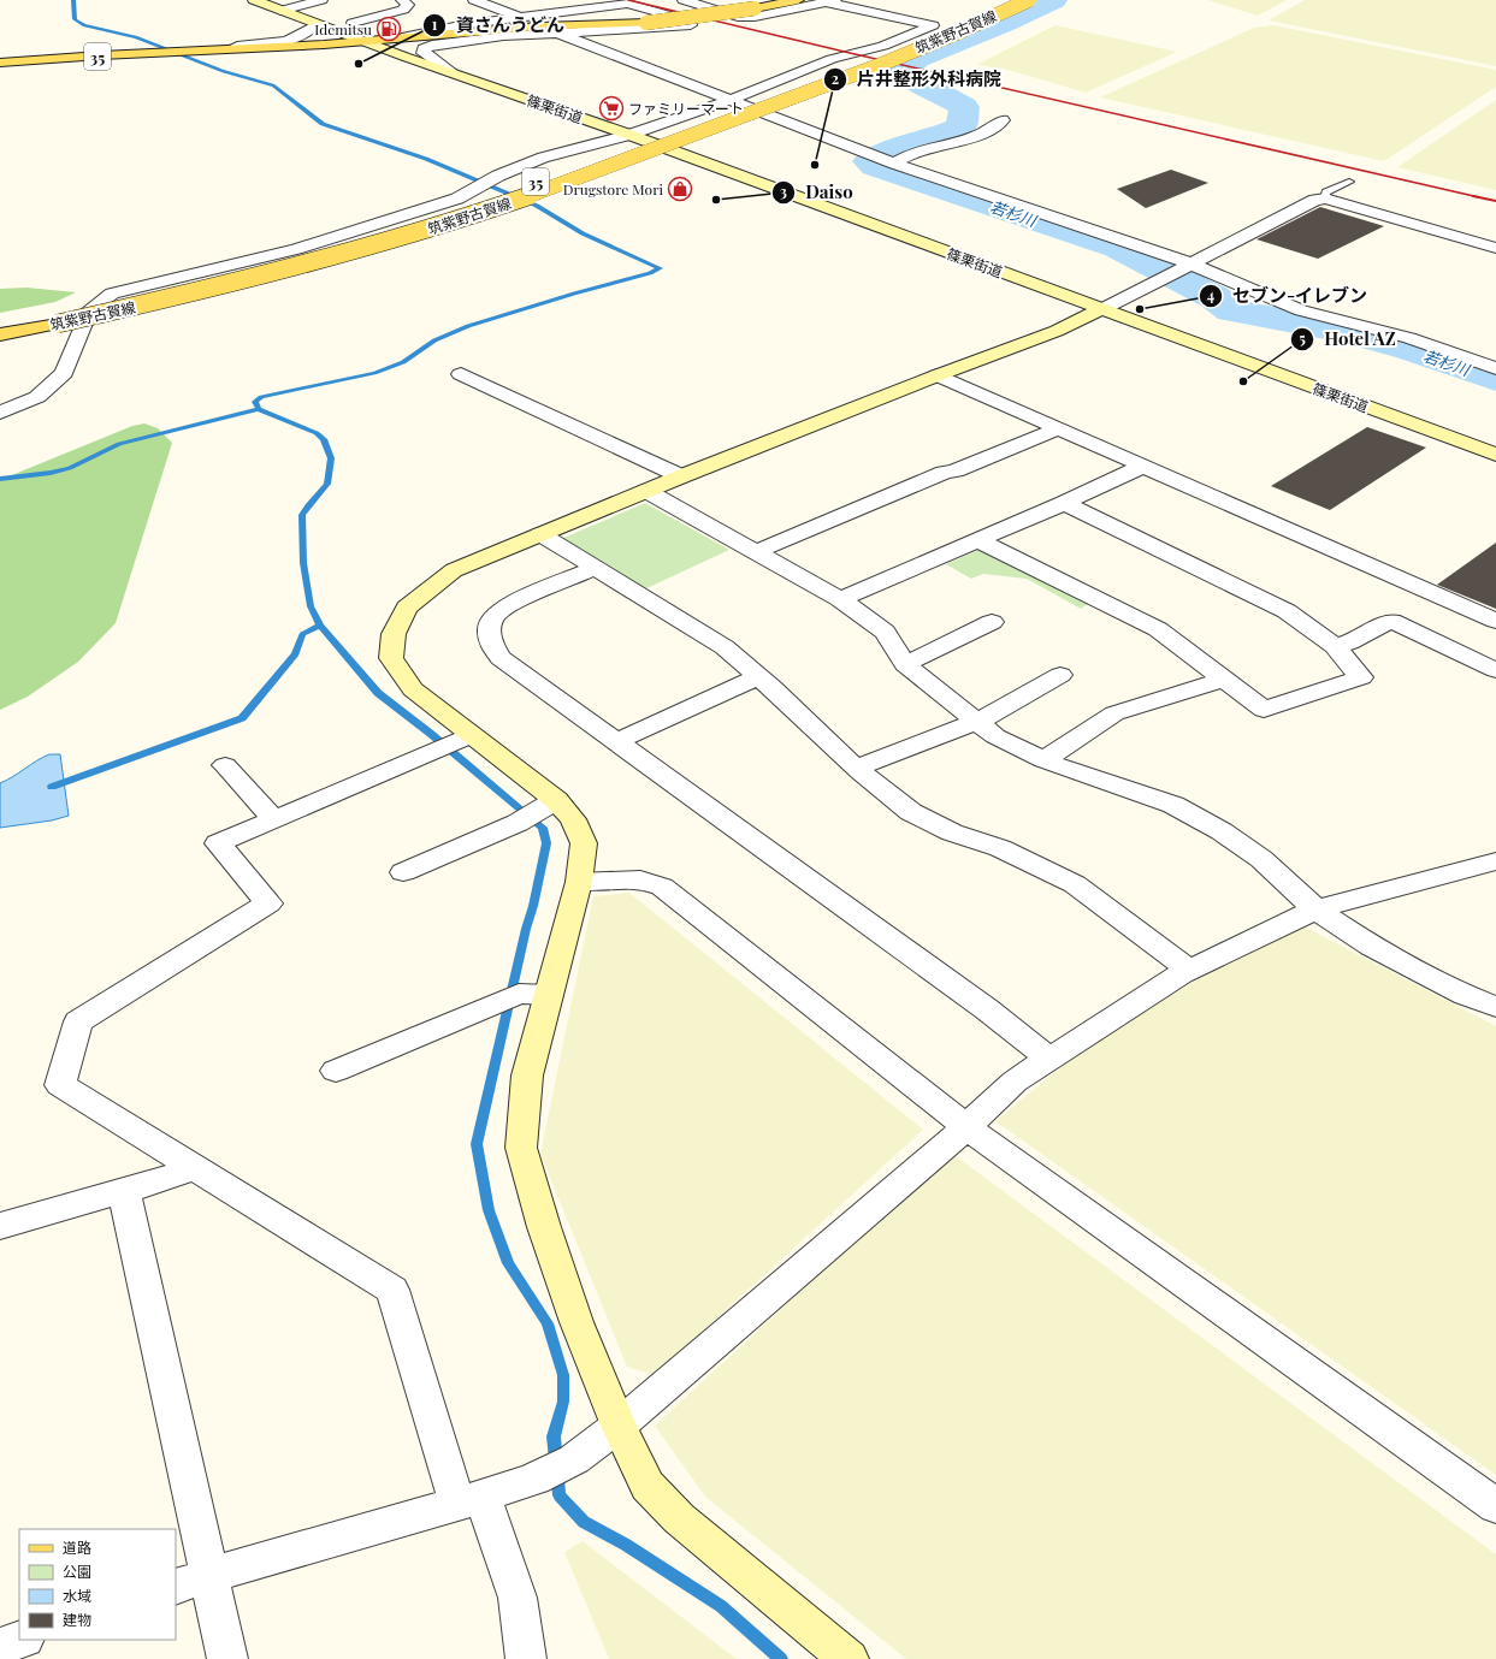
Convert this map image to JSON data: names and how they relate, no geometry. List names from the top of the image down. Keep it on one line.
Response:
{"streets":{"main road":["筑紫野古賀線","35","篠栗街道"]},"crossings":[["35","篠栗街道"]],"water":["若杉川"],"places":{"fuel station":["Idemitsu"],"other":["資さんうどん","片井整形外科病院","Daiso","セブン-イレブン","Hotel AZ"],"supermarket":["ファミリーマート"],"shop":["Drugstore Mori"]},"legend":["道路","公園","水域","建物"]}
